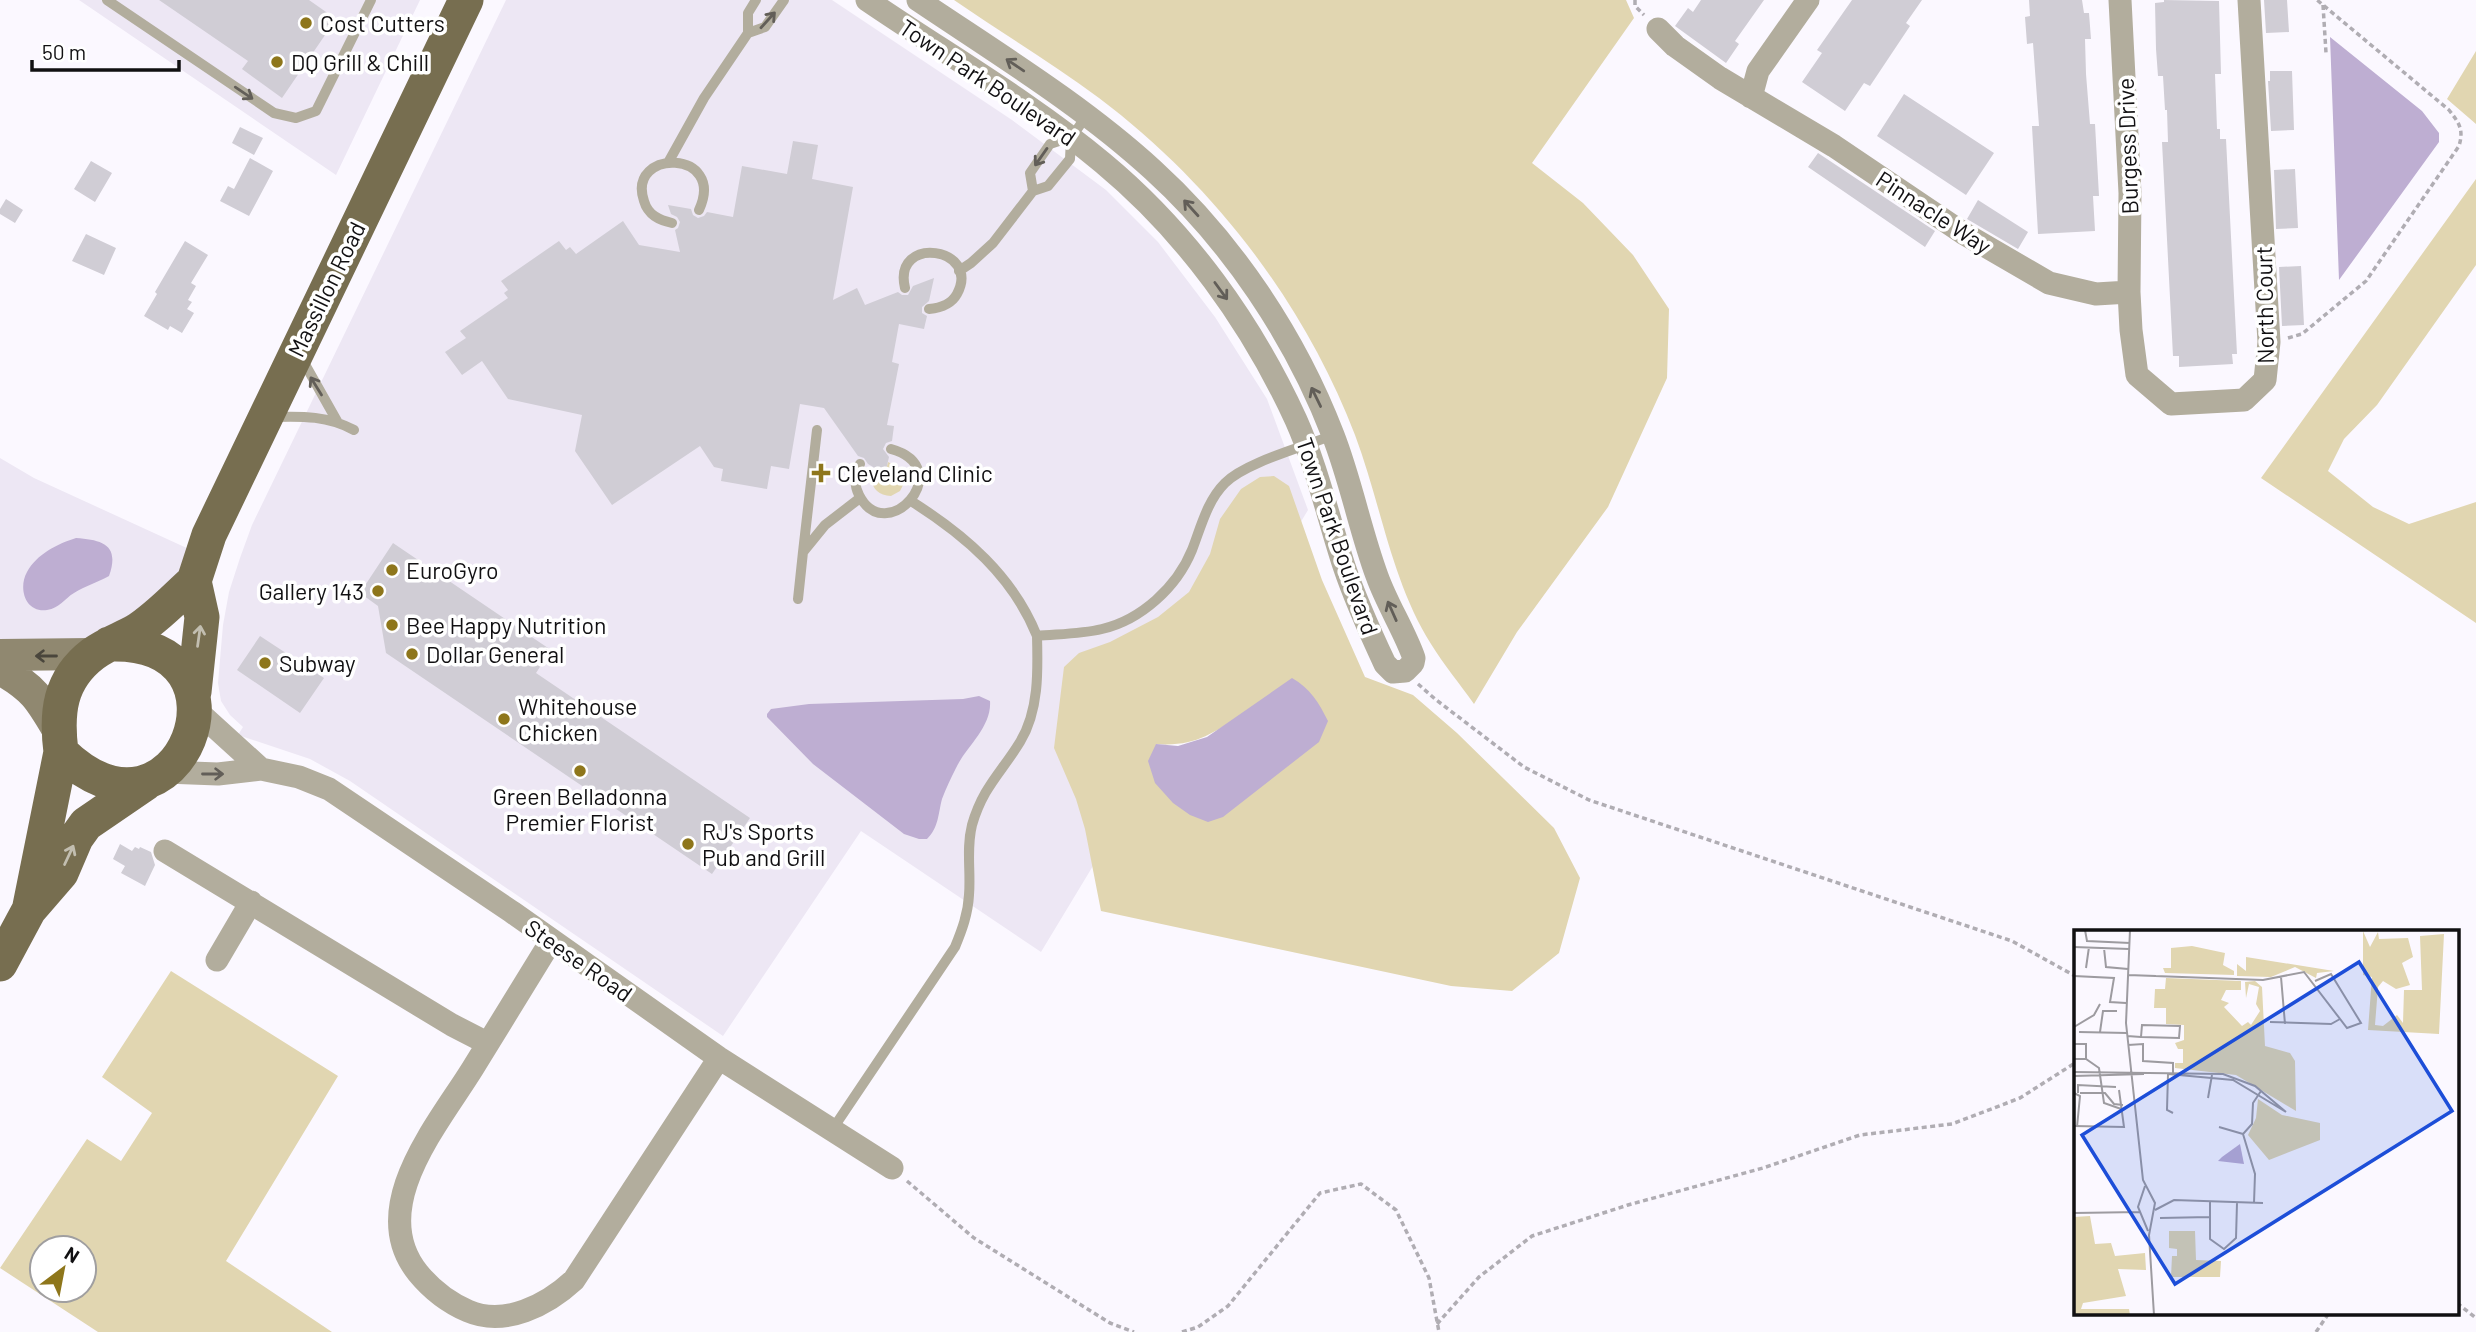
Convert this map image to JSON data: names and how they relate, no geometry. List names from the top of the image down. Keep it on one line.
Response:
{"streets":{"main road":["Massillon Road"],"street":["Town Park Boulevard","Burgess Drive","Pinnacle Way","North Court","Steese Road"]},"crossings":[["Burgess Drive","Pinnacle Way"],["Burgess Drive","North Court"],["Pinnacle Way","North Court"],["Massillon Road","Steese Road"]],"places":{"other":["Cost Cutters","DQ Grill & Chill","EuroGyro","Gallery 143","Bee Happy Nutrition","Dollar General","Subway","Whitehouse Chicken","Green Belladonna Premier Florist","RJ's Sports Pub and Grill"],"health":["Cleveland Clinic"]},"scale_bar":"50 m","north":"top right"}
